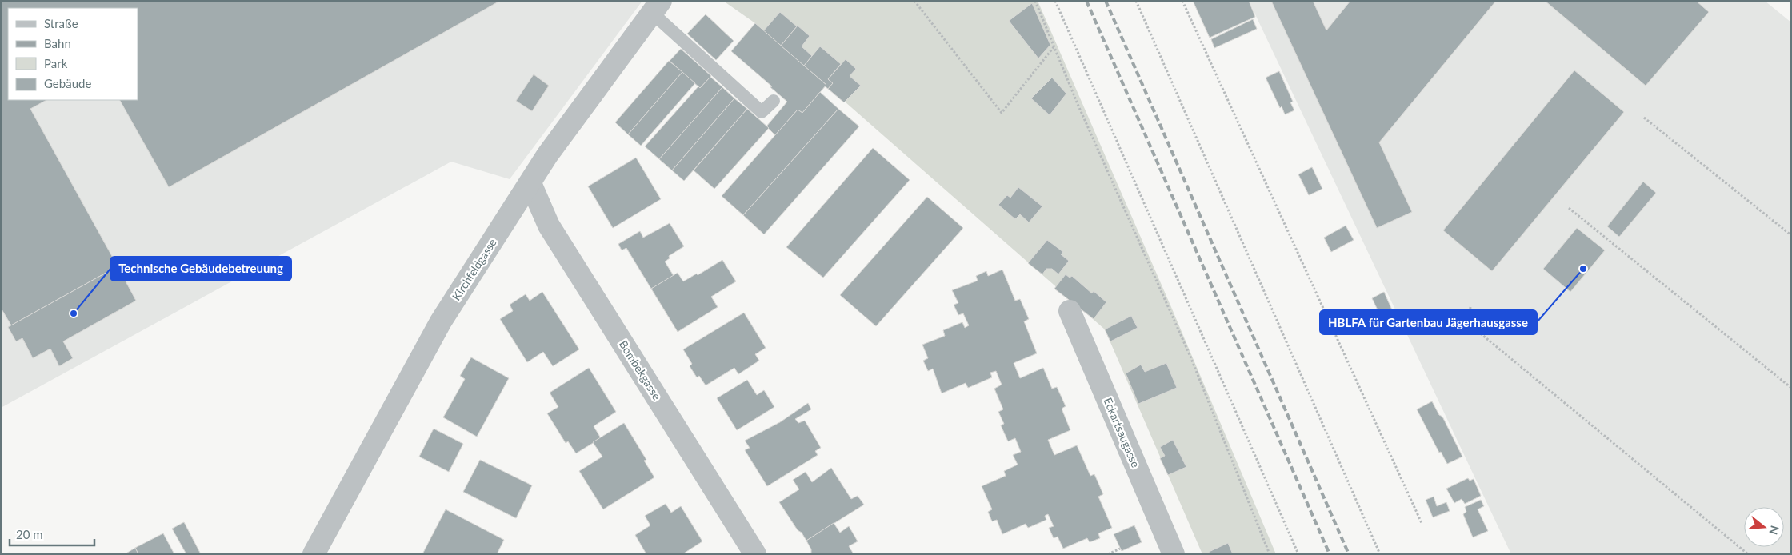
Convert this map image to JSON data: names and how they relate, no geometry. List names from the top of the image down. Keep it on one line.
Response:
{"streets":{"street":["Kirchfeldgasse","Bombekgasse","Eckartsaugasse"]},"crossings":[["Kirchfeldgasse","Bombekgasse"]],"places":["HBLFA für Gartenbau Jägerhausgasse","Technische Gebäudebetreuung"],"legend":["Straße","Bahn","Park","Gebäude"],"scale_bar":"20 m","north":"right"}
